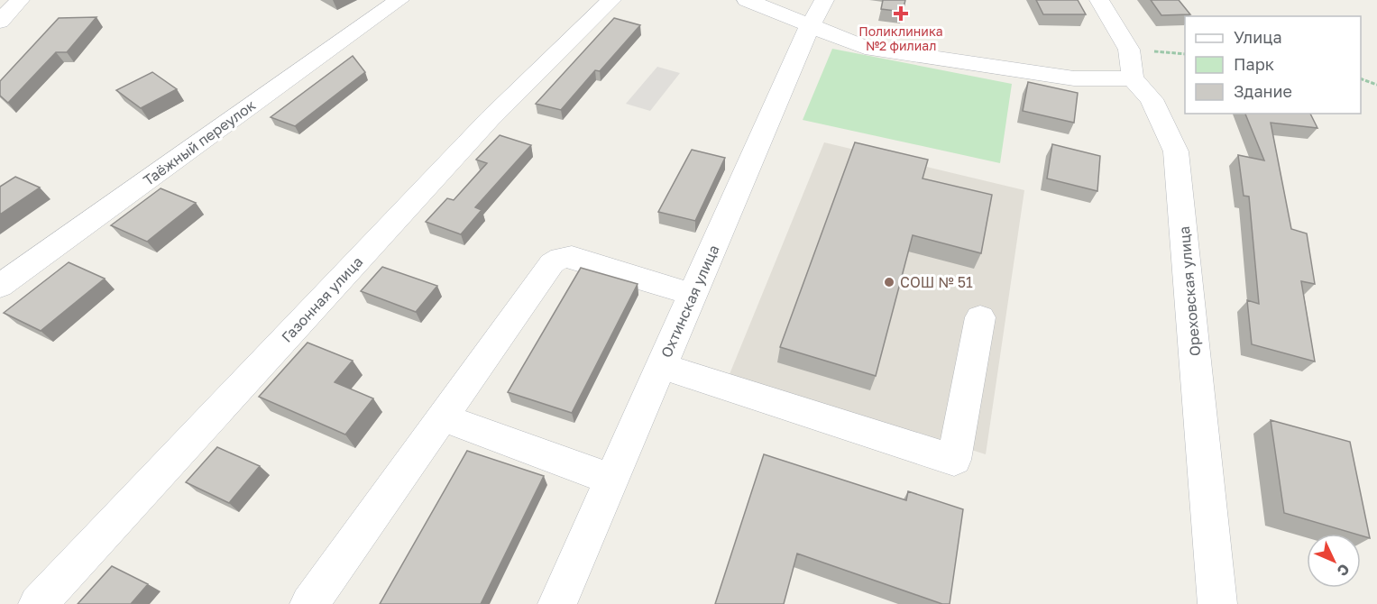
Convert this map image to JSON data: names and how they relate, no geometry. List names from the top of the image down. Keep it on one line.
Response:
{"streets":{"street":["Таёжный переулок","Ореховская улица","Газонная улица","Охтинская улица"]},"places":{"health":["Поликлиника №2 филиал"],"other":["СОШ № 51"]},"legend":["Улица","Парк","Здание"],"north":"bottom right"}
